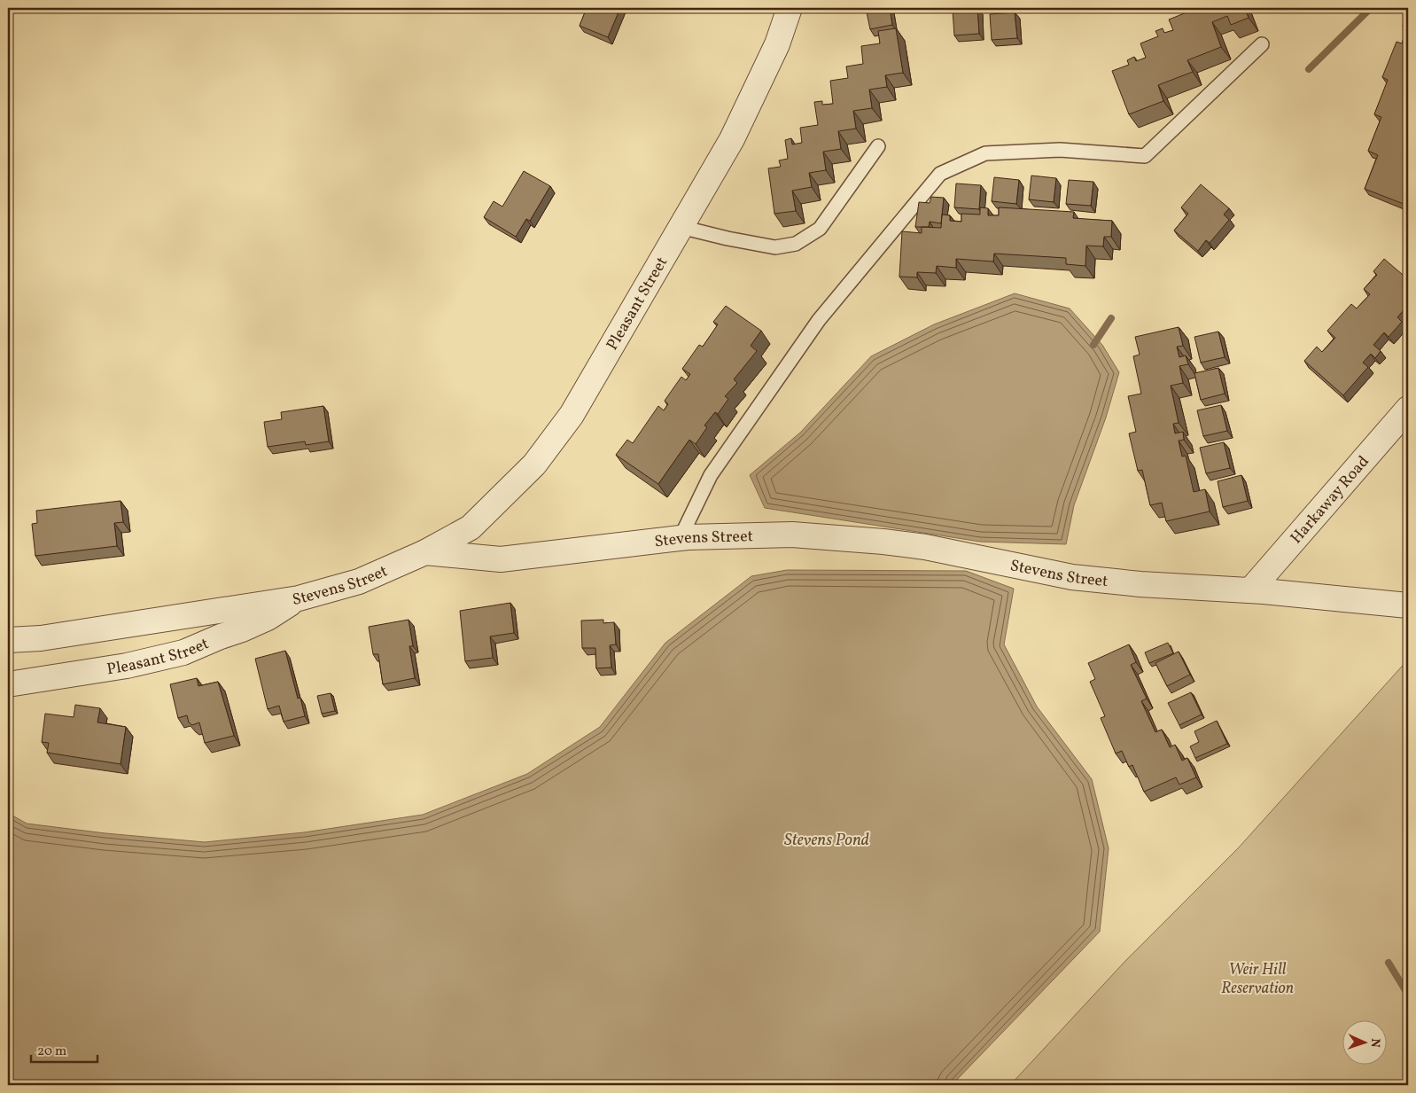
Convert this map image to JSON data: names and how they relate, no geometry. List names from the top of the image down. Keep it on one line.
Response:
{"streets":{"street":["Pleasant Street","Harkaway Road","Stevens Street"]},"crossings":[["Pleasant Street","Stevens Street"],["Harkaway Road","Stevens Street"]],"water":["Stevens Pond"],"parks":["Weir Hill Reservation"],"scale_bar":"20 m","north":"right"}
